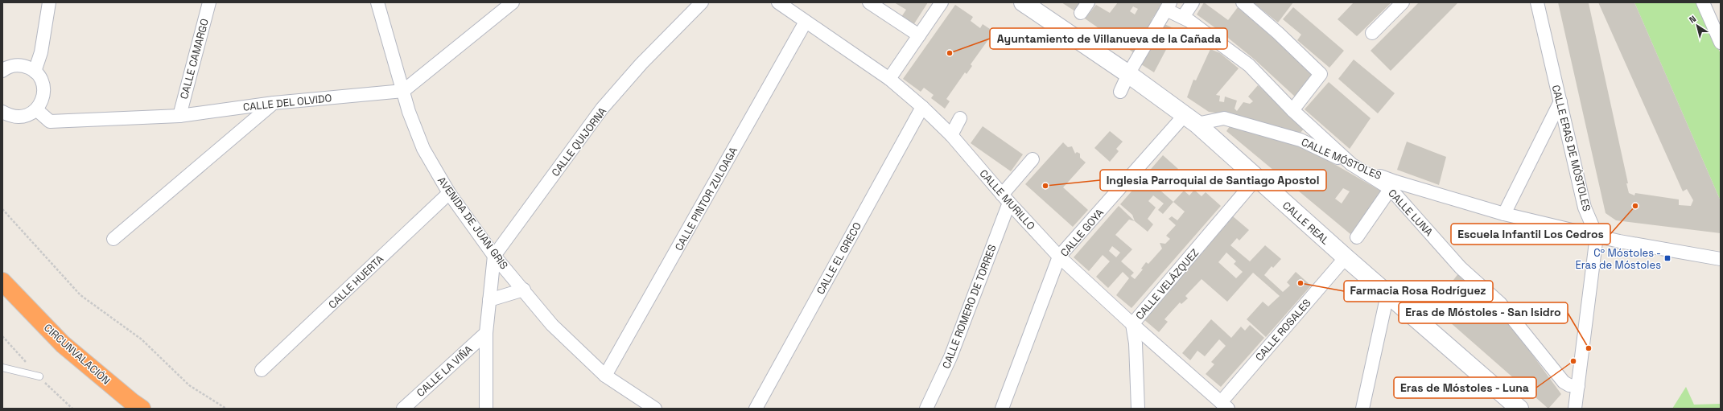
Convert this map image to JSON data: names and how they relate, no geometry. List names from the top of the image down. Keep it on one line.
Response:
{"streets":{"highway":["CIRCUNVALACIÓN"],"street":["CALLE CAMARGO","CALLE DEL OLVIDO","CALLE QUIJORNA","CALLE ERAS DE MÓSTOLES","CALLE MÓSTOLES","CALLE PINTOR ZULOAGA","CALLE MURILLO","CALLE LUNA","AVENIDA DE JUAN GRIS","CALLE REAL","CALLE GOYA","CALLE EL GRECO","CALLE HUERTA","CALLE VELÁZQUEZ","CALLE ROMERO DE TORRES","CALLE ROSALES","CALLE LA VIÑA"]},"crossings":[["CALLE CAMARGO","CALLE DEL OLVIDO"],["CALLE DEL OLVIDO","AVENIDA DE JUAN GRIS"],["CALLE QUIJORNA","AVENIDA DE JUAN GRIS"],["CALLE QUIJORNA","CALLE LA VIÑA"],["CALLE ERAS DE MÓSTOLES","CALLE MÓSTOLES"],["CALLE MÓSTOLES","CALLE LUNA"],["CALLE MÓSTOLES","CALLE REAL"],["CALLE MÓSTOLES","CALLE GOYA"],["CALLE PINTOR ZULOAGA","CALLE MURILLO"],["CALLE PINTOR ZULOAGA","AVENIDA DE JUAN GRIS"],["CALLE MURILLO","CALLE GOYA"],["CALLE MURILLO","CALLE EL GRECO"],["CALLE MURILLO","CALLE VELÁZQUEZ"],["CALLE MURILLO","CALLE ROMERO DE TORRES"],["CALLE MURILLO","CALLE ROSALES"],["AVENIDA DE JUAN GRIS","CALLE HUERTA"],["CALLE REAL","CALLE GOYA"],["CALLE REAL","CALLE VELÁZQUEZ"],["CALLE REAL","CALLE ROSALES"]],"places":{"other":["Ayuntamiento de Villanueva de la Cañada","Inglesia Parroquial de Santiago Apostol","Escuela Infantil Los Cedros","Farmacia Rosa Rodríguez","Eras de Móstoles - San Isidro","Eras de Móstoles - Luna"],"transit":["Cº Móstoles - Eras de Móstoles"]},"north":"top left"}
